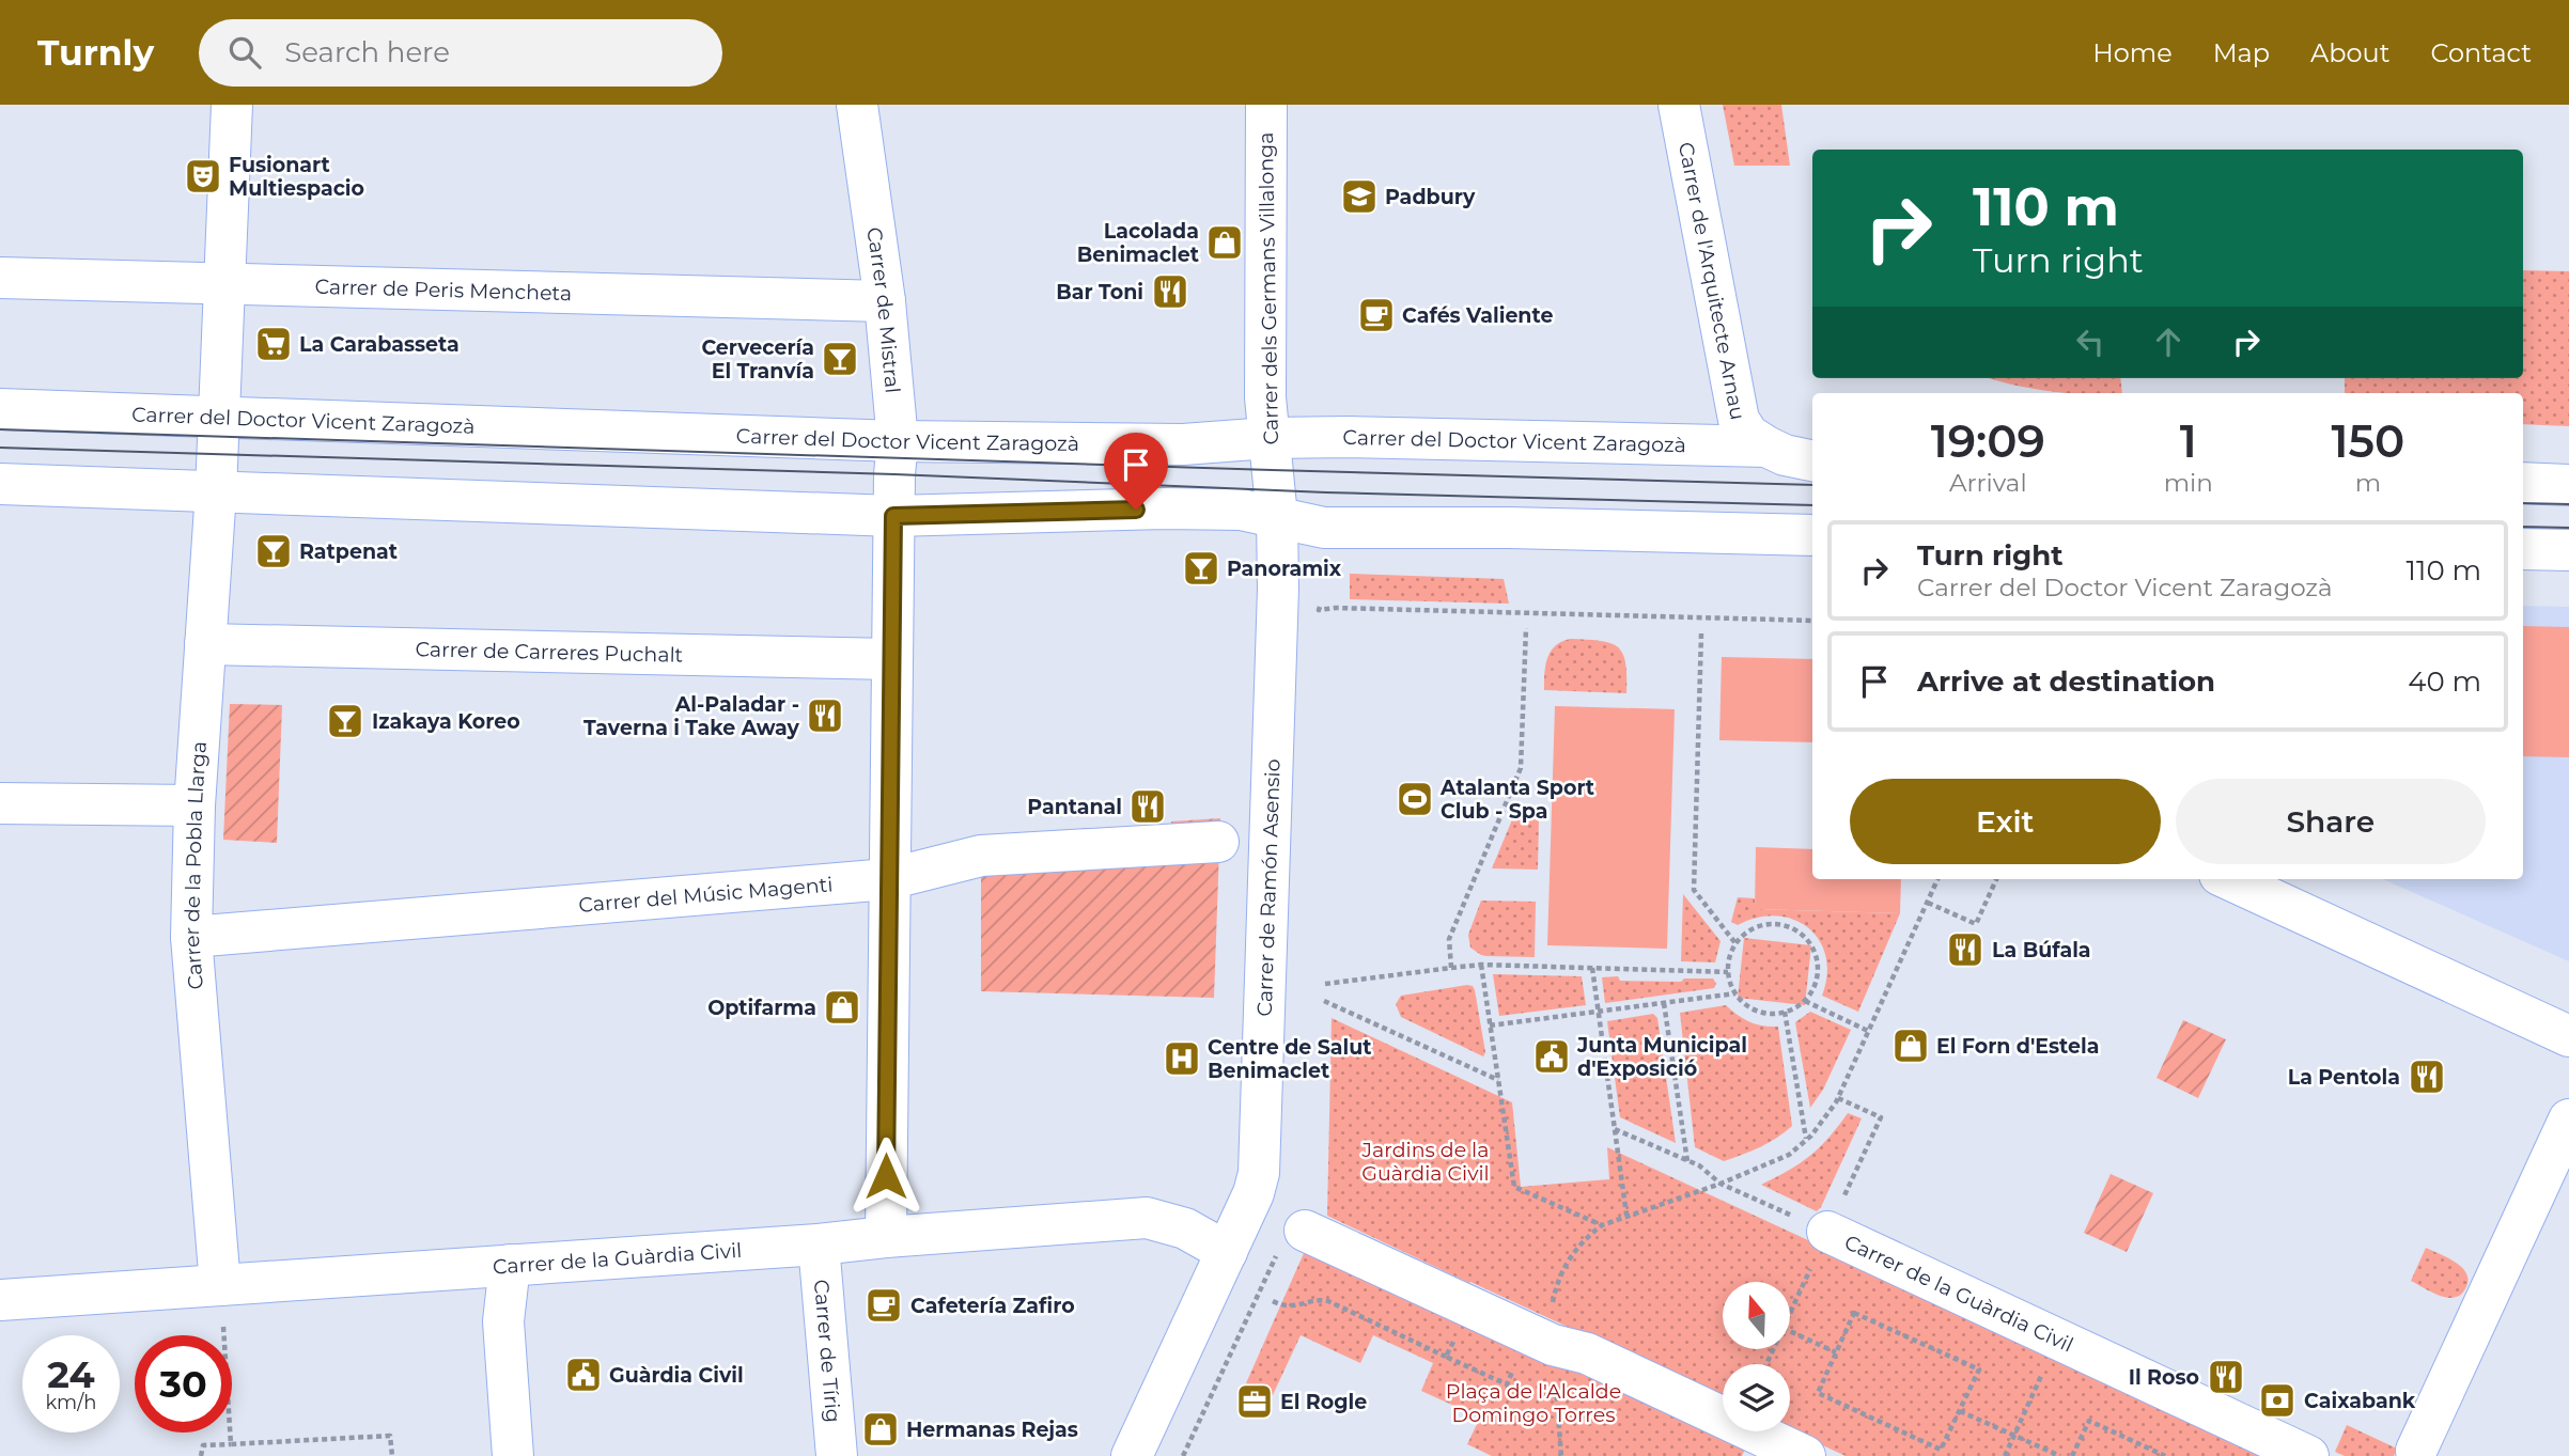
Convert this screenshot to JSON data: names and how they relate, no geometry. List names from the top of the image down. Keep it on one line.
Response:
{"streets":{"street":["Carrer de l'Arquitecte Arnau","Carrer dels Germans Villalonga","Carrer de Peris Mencheta","Carrer de Mistral","Carrer del Doctor Vicent Zaragozà","Carrer de Carreres Puchalt","Carrer de la Pobla Llarga","Carrer de Ramón Asensio","Carrer del Músic Magenti","Carrer de la Guàrdia Civil","Carrer de Tírig"]},"crossings":[["Carrer de l'Arquitecte Arnau","Carrer del Doctor Vicent Zaragozà"],["Carrer dels Germans Villalonga","Carrer del Doctor Vicent Zaragozà"],["Carrer dels Germans Villalonga","Carrer de Ramón Asensio"],["Carrer de Peris Mencheta","Carrer de Mistral"],["Carrer de Peris Mencheta","Carrer de la Pobla Llarga"],["Carrer de Mistral","Carrer del Doctor Vicent Zaragozà"],["Carrer de Mistral","Carrer de Carreres Puchalt"],["Carrer de Mistral","Carrer del Músic Magenti"],["Carrer de Mistral","Carrer de la Guàrdia Civil"],["Carrer del Doctor Vicent Zaragozà","Carrer de la Pobla Llarga"],["Carrer de Carreres Puchalt","Carrer de la Pobla Llarga"],["Carrer de la Pobla Llarga","Carrer del Músic Magenti"],["Carrer de la Pobla Llarga","Carrer de la Guàrdia Civil"],["Carrer de Ramón Asensio","Carrer de la Guàrdia Civil"],["Carrer de la Guàrdia Civil","Carrer de Tírig"]],"parks":["Jardins de la Guàrdia Civil","Plaça de l'Alcalde Domingo Torres"],"places":{"theatre":["Fusionart Multiespacio"],"school or university":["Padbury"],"shop":["Lacolada Benimaclet","Optifarma","El Forn d'Estela","Hermanas Rejas"],"restaurant":["Bar Toni","Al-Paladar - Taverna i Take Away","Pantanal","La Búfala","La Pentola","Il Roso"],"cafe":["Cafés Valiente","Cafetería Zafiro"],"supermarket":["La Carabasseta"],"bar":["Cervecería El Tranvía","Ratpenat","Panoramix","Izakaya Koreo"],"sports":["Atalanta Sport Club - Spa"],"public building":["Junta Municipal d'Exposició","Guàrdia Civil"],"hospital":["Centre de Salut Benimaclet"],"bank":["Caixabank"],"office":["El Rogle"]},"north":"top","page":{"header":"Turnly","search":"Search here","nav":["Home","Map","About","Contact"],"turn":["110 m","Turn right"],"eta":["19:09","Arrival","1","min","150","m"],"list":[{"name":"Turn right","note":"Carrer del Doctor Vicent Zaragozà","value":"110 m"},{"name":"Arrive at destination","value":"40 m"}],"buttons":["Exit","Share"],"speed":"24 km/h","limit":"30"}}
